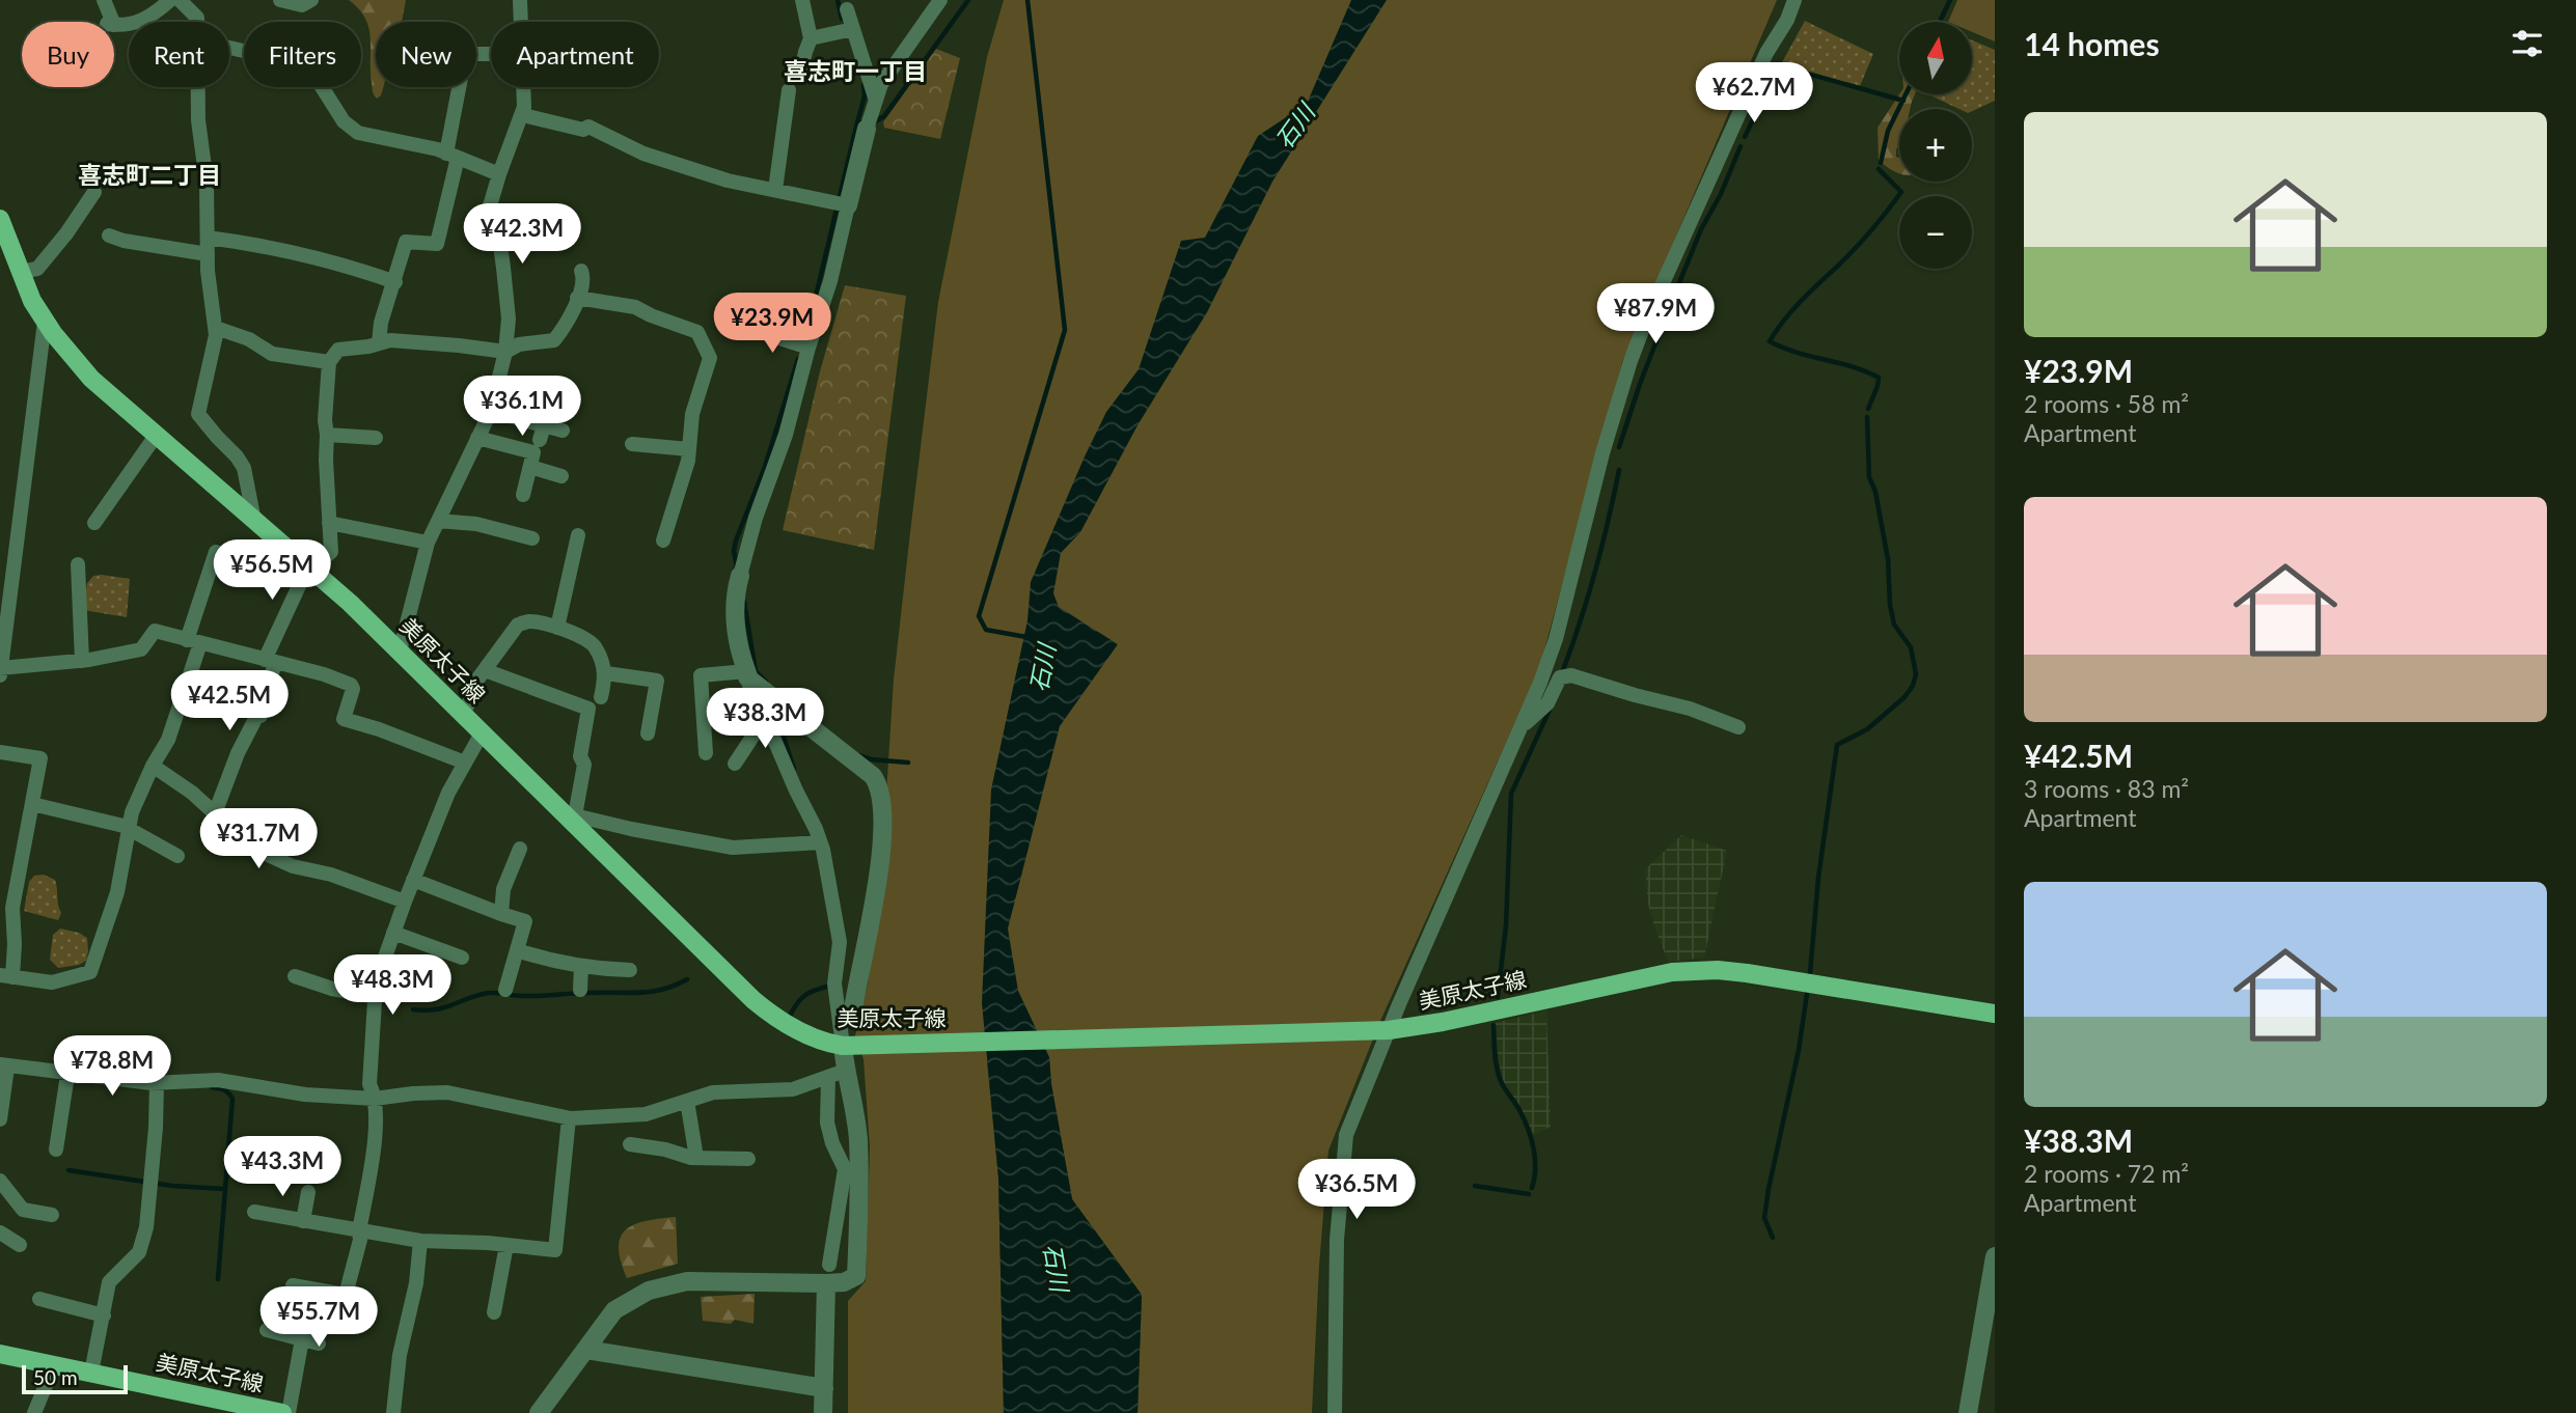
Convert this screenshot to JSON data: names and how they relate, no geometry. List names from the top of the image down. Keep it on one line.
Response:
{"streets":{"main road":["美原太子線"]},"districts":["喜志町一丁目","喜志町二丁目"],"water":["石川"],"scale_bar":"50 m","north":"top","page":{"heading":"14 homes","map_buttons":["+","−"],"chip":["Buy","Rent","Filters","New","Apartment"],"price":["¥62.7M","¥42.3M","¥87.9M","¥23.9M","¥36.1M","¥56.5M","¥42.5M","¥38.3M","¥31.7M","¥48.3M","¥78.8M","¥43.3M","¥36.5M","¥55.7M"],"list":[{"name":"¥23.9M","note":"2 rooms · 58 m² · Apartment"},{"name":"¥42.5M","note":"3 rooms · 83 m² · Apartment"},{"name":"¥38.3M","note":"2 rooms · 72 m² · Apartment"}],"scale":"50 m"}}
